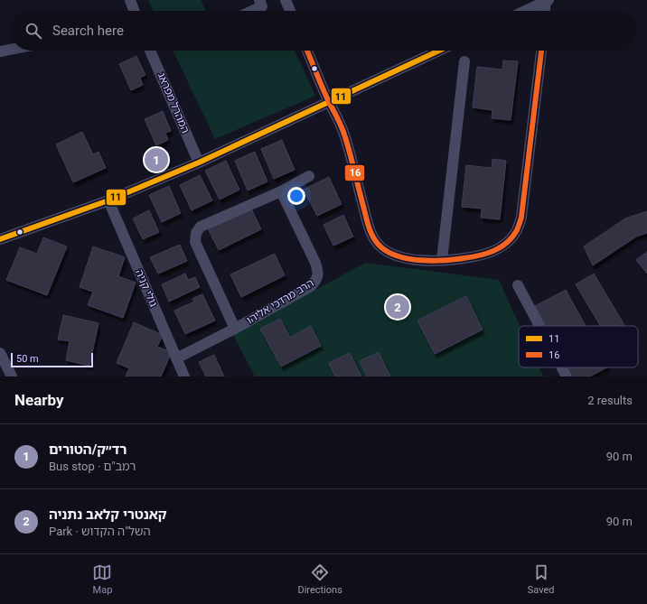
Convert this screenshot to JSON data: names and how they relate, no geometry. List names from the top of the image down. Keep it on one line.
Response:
{"streets":{"street":["המהרל מפראג","גולי קניה","הרב מרדכי אליהו"]},"crossings":[["גולי קניה","הרב מרדכי אליהו"]],"lines":["transit line 11","transit line 16"],"legend":["11","16"],"scale_bar":"50 m","page":{"search":"Search here","pins":["1","2"],"scale":"50 m","heading":["Nearby","2 results"],"list":[{"mark":"1","name":"רד״ק/הטורים","note":"Bus stop · רמב\"ם","value":"90 m"},{"mark":"2","name":"קאנטרי קלאב נתניה","note":"Park · השל\"ה הקדוש","value":"90 m"}],"nav":["Map","Directions","Saved"]}}
